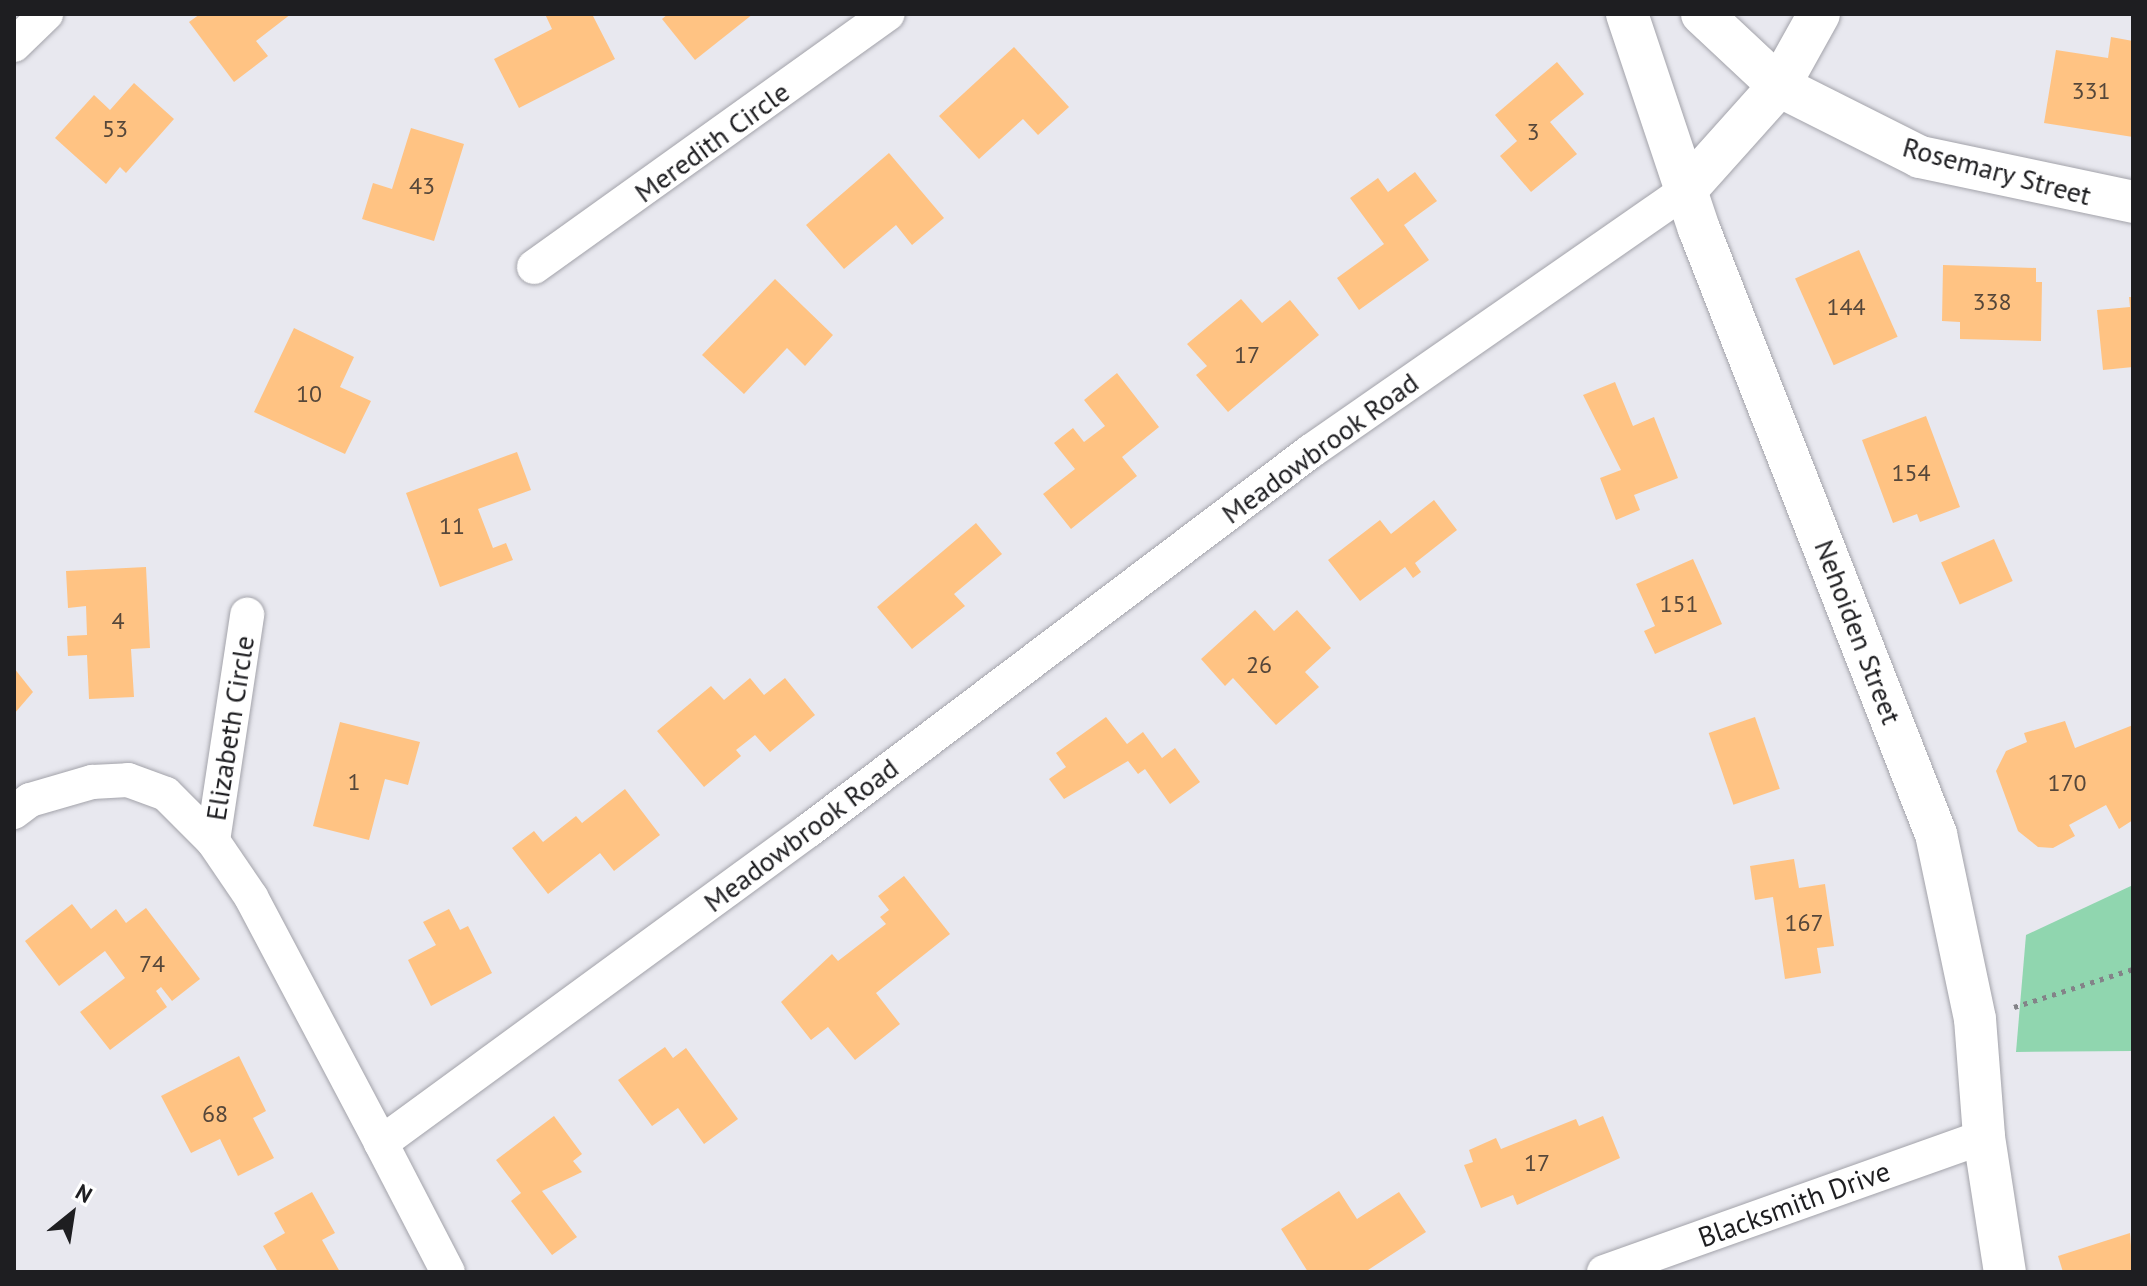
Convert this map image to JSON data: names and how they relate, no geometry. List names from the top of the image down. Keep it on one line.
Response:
{"streets":{"street":["Meredith Circle","Rosemary Street","Meadowbrook Road","Nehoiden Street","Elizabeth Circle","Blacksmith Drive"]},"crossings":[["Meadowbrook Road","Nehoiden Street"],["Nehoiden Street","Blacksmith Drive"]],"house_numbers":["331","53","3","43","338","144","17","10","154","11","151","4","26","1","170","167","74","68","17"],"north":"top right"}
